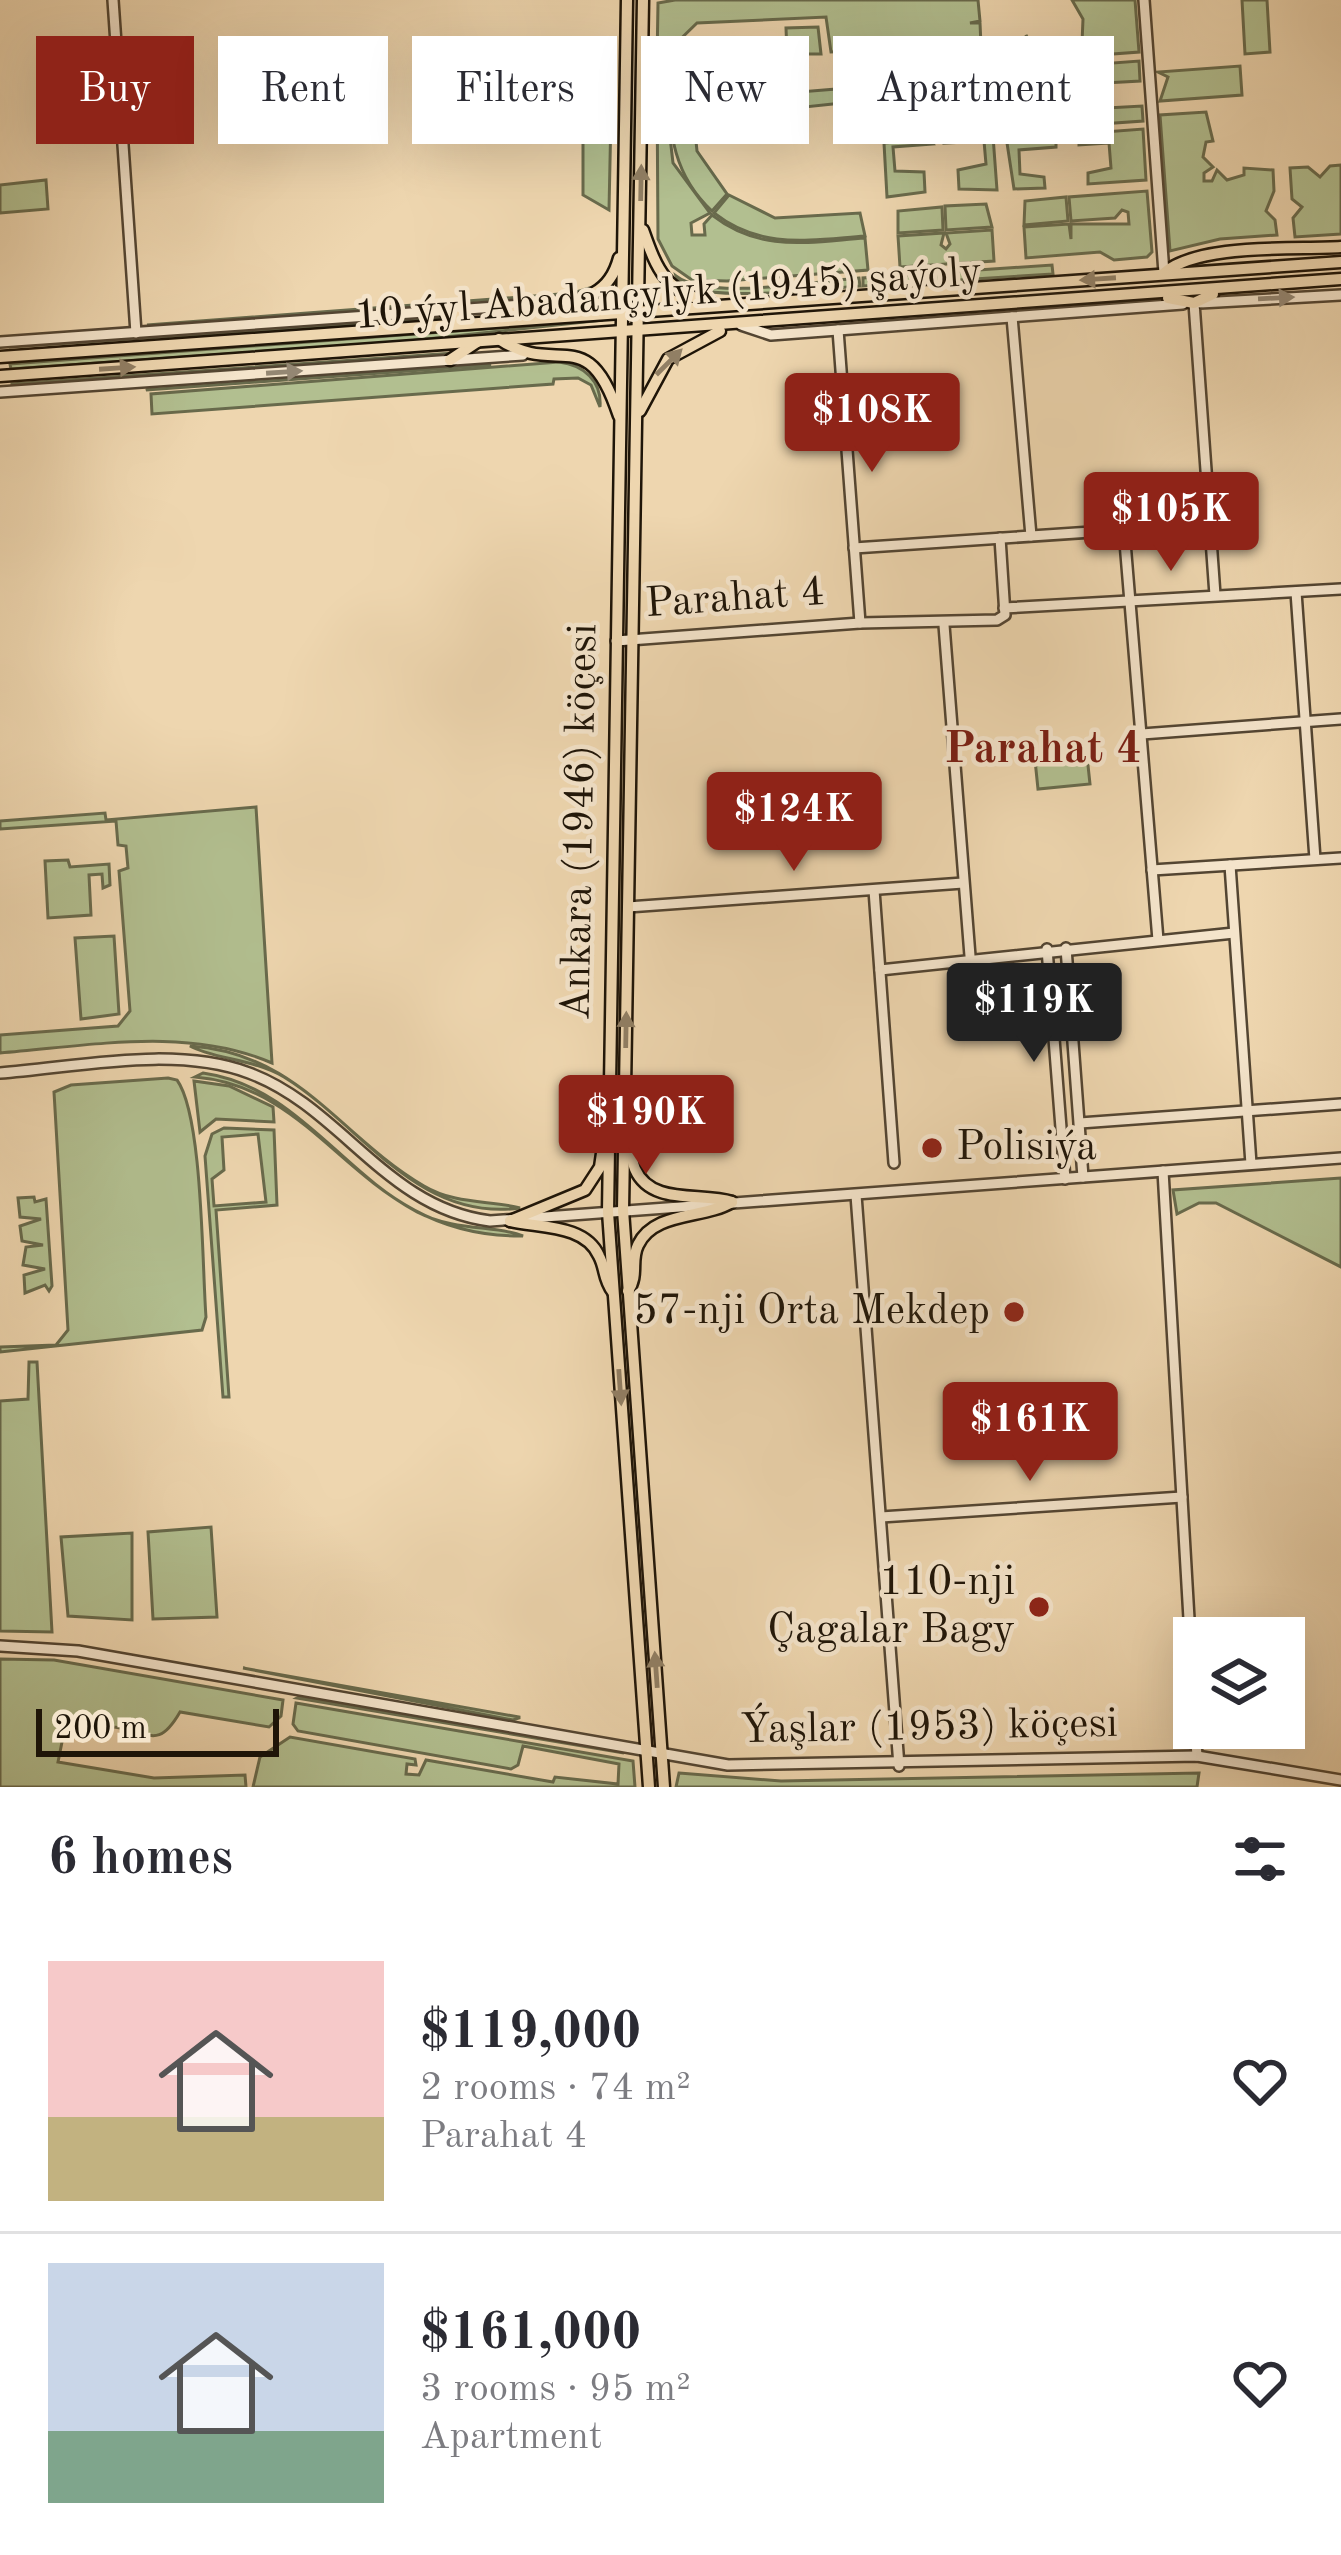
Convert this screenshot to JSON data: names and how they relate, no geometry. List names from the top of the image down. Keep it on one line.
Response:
{"streets":{"main road":["10 ýyl Abadançylyk (1945) şaýoly","Ankara (1946) köçesi"],"street":["Parahat 4","Ýaşlar (1953) köçesi"]},"crossings":[["10 ýyl Abadançylyk (1945) şaýoly","Ankara (1946) köçesi"],["Parahat 4","Ankara (1946) köçesi"],["Ankara (1946) köçesi","Ýaşlar (1953) köçesi"]],"districts":["Parahat 4"],"places":["Polisiýa","57-nji Orta Mekdep","110-nji Çagalar Bagy"],"scale_bar":"200 m","page":{"chip":["Buy","Rent","Filters","New","Apartment"],"price":["$108K","$105K","$124K","$119K","$190K","$161K"],"scale":"200 m","heading":"6 homes","list":[{"name":"$119,000","note":"2 rooms · 74 m² · Parahat 4"},{"name":"$161,000","note":"3 rooms · 95 m² · Apartment"}]}}
